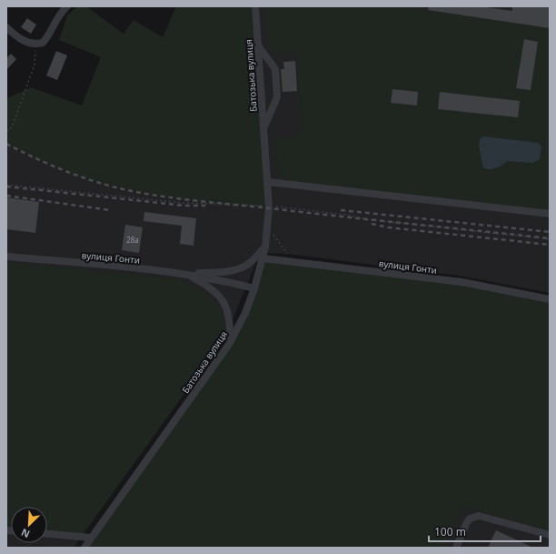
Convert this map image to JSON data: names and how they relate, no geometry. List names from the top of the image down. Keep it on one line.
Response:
{"streets":{"street":["Батозька вулиця","вулиця Гонти"]},"crossings":[["Батозька вулиця","вулиця Гонти"]],"house_numbers":["28а"],"scale_bar":"100 m","north":"bottom left"}
